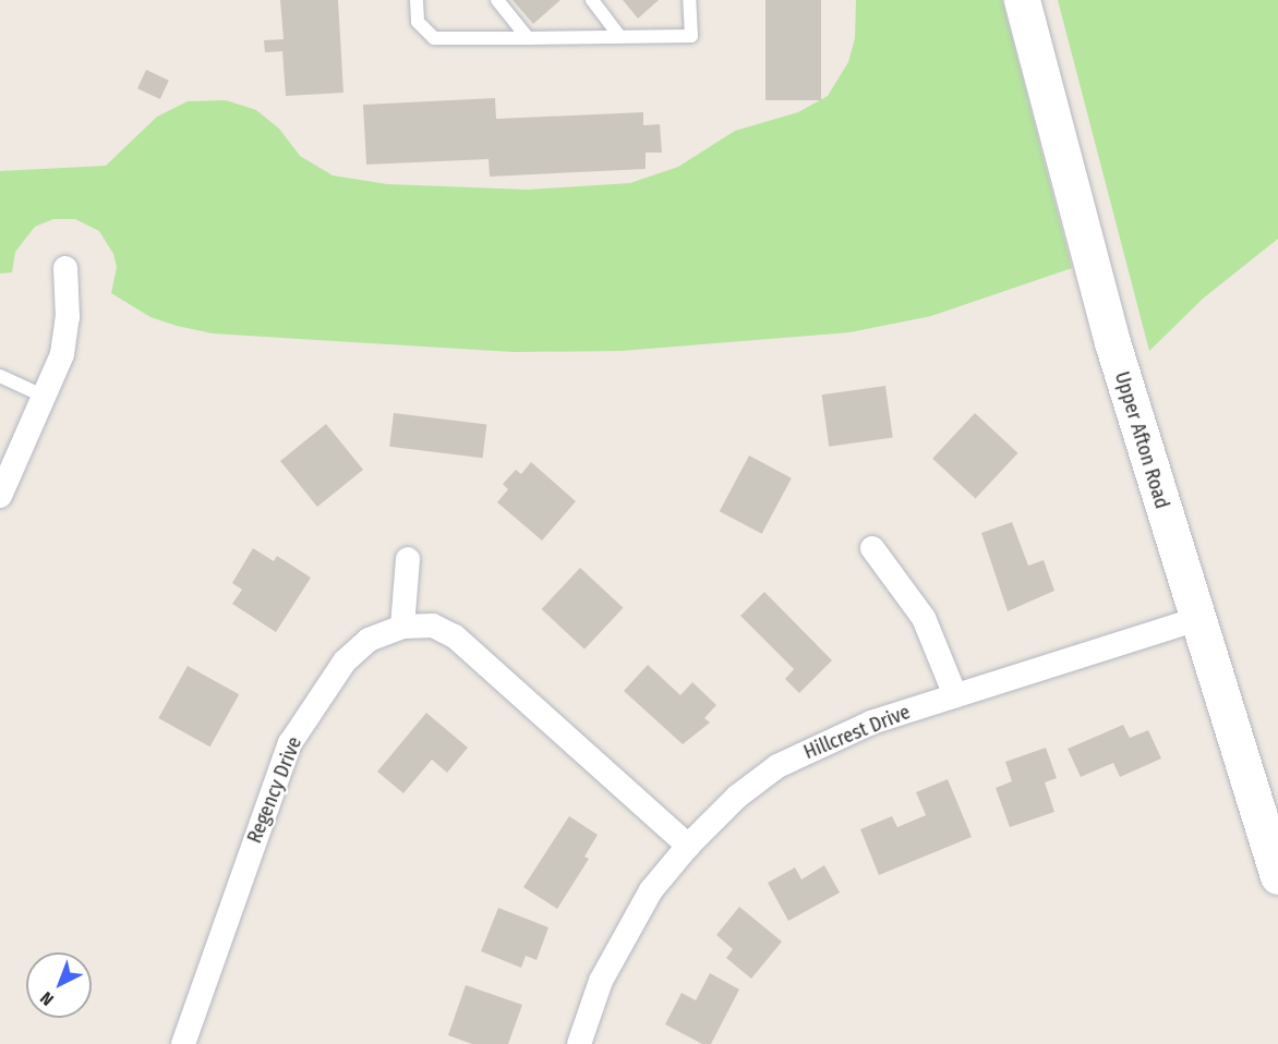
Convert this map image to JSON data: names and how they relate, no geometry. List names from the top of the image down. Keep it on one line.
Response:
{"streets":{"street":["Upper Afton Road","Hillcrest Drive","Regency Drive"]},"crossings":[["Upper Afton Road","Hillcrest Drive"],["Hillcrest Drive","Regency Drive"]],"north":"bottom left"}
